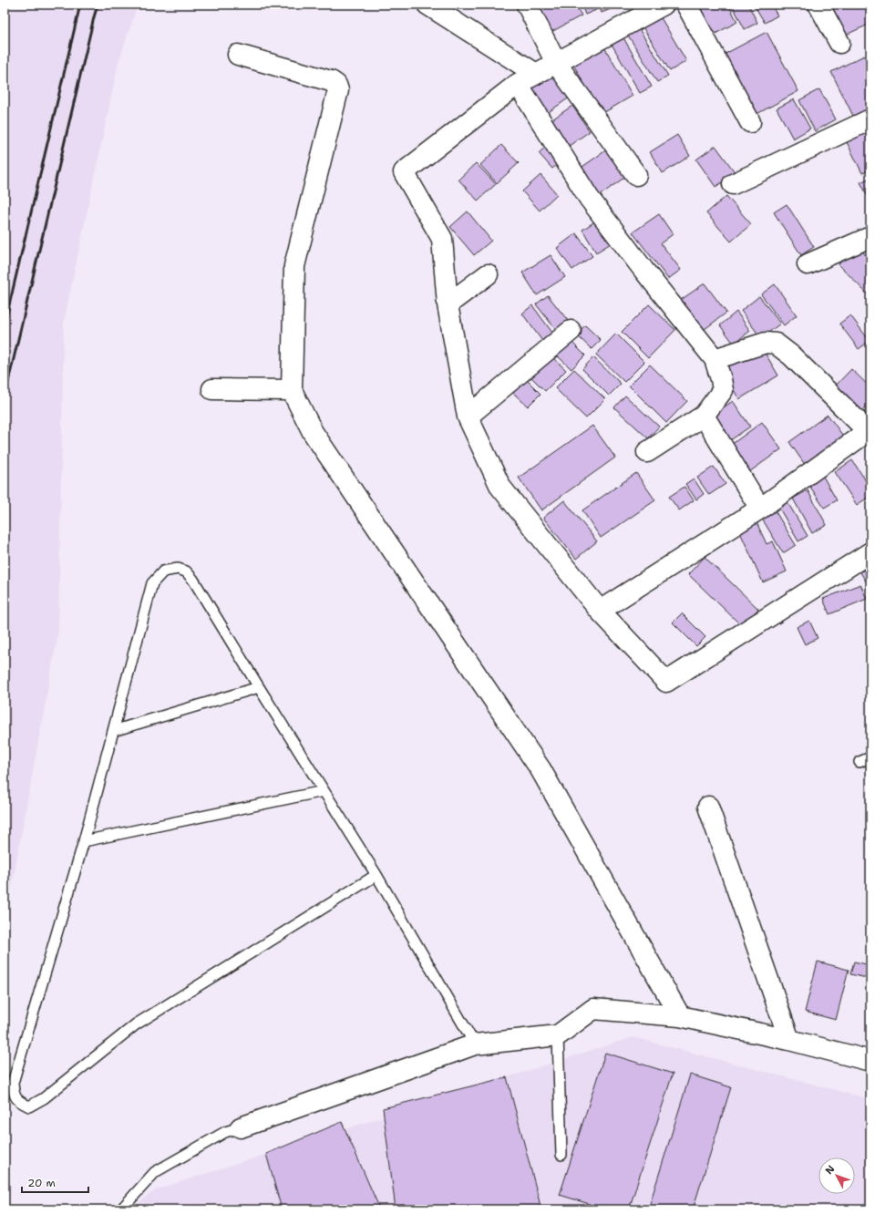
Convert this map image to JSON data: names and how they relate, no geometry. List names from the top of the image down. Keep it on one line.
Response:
{"scale_bar":"20 m","north":"top left"}
